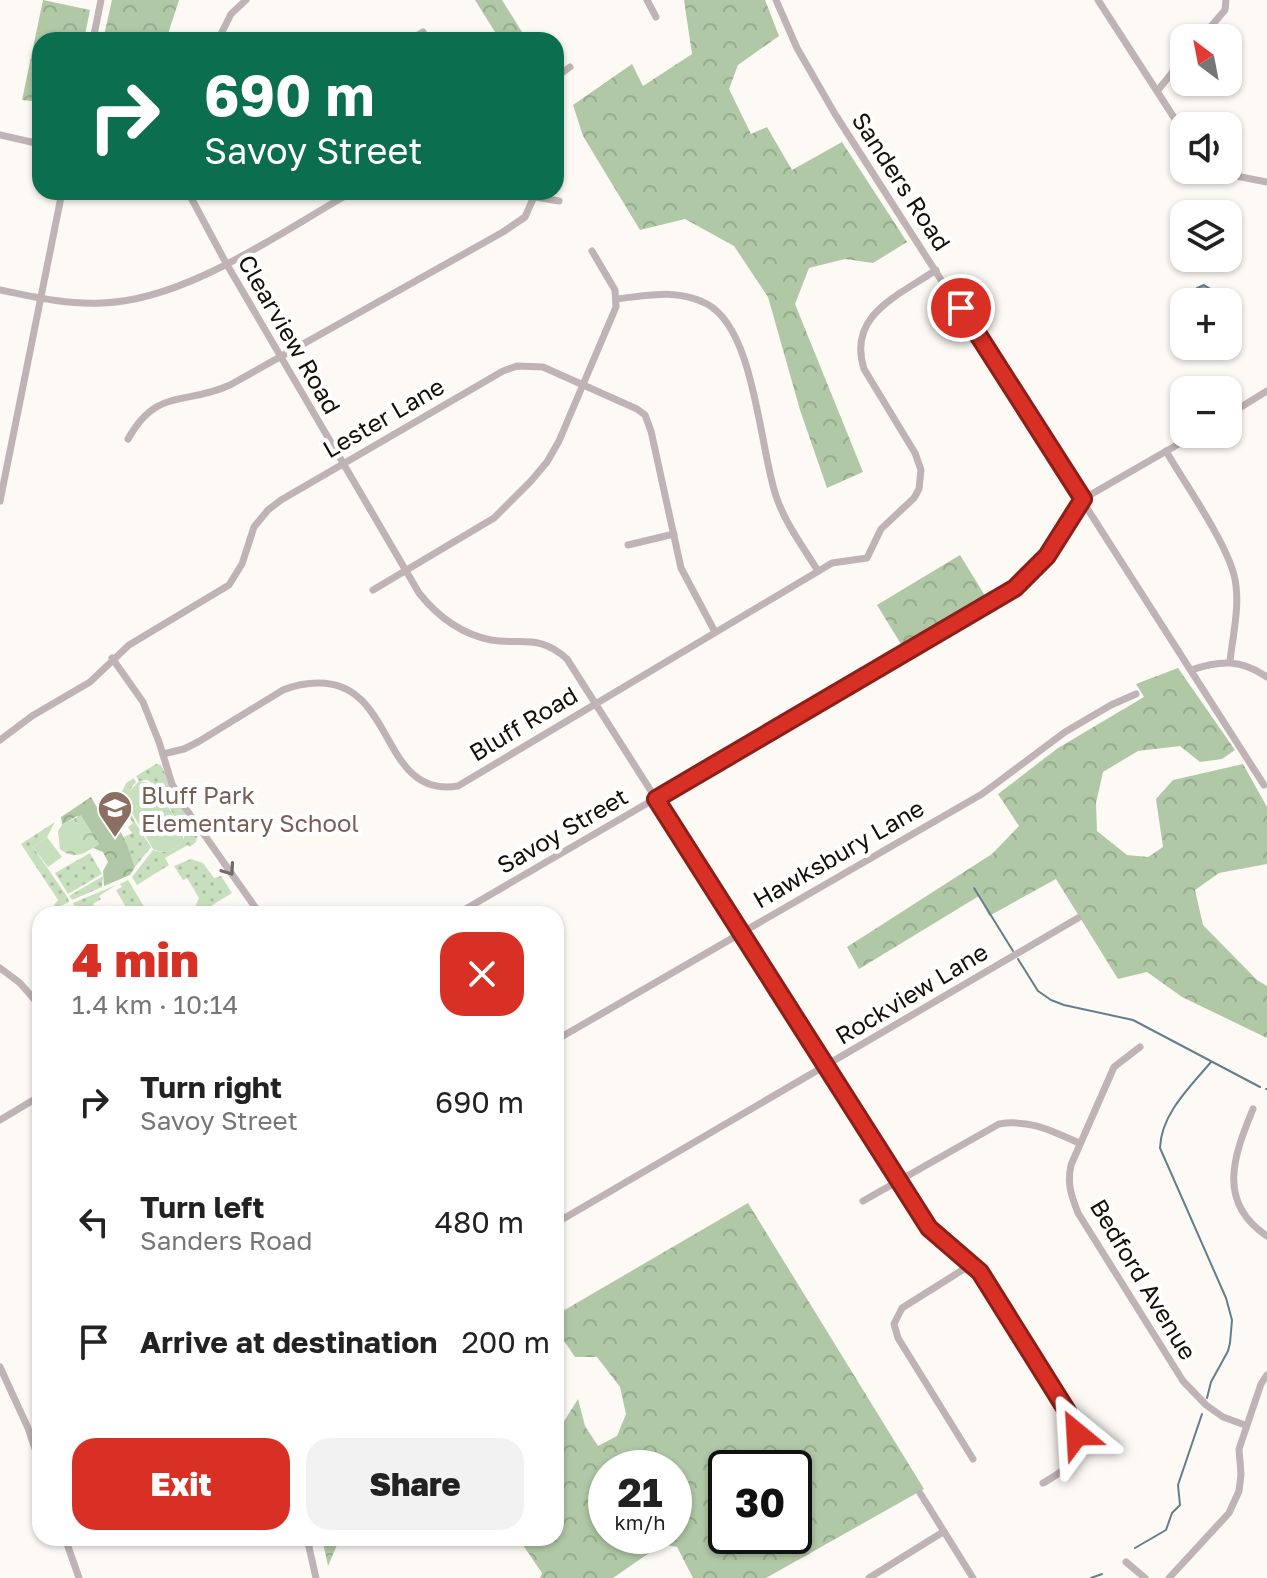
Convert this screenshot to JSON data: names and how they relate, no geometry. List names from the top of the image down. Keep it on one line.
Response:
{"streets":{"street":["Sanders Road","Clearview Road","Lester Lane","Bluff Road","Savoy Street","Hawksbury Lane","Rockview Lane","Bedford Avenue"]},"crossings":[["Sanders Road","Bluff Road"],["Sanders Road","Savoy Street"],["Clearview Road","Lester Lane"],["Clearview Road","Bluff Road"],["Clearview Road","Savoy Street"],["Clearview Road","Hawksbury Lane"],["Clearview Road","Rockview Lane"],["Lester Lane","Bluff Road"]],"places":{"school or university":["Bluff Park Elementary School"]},"north":"top left","page":{"map_buttons":["+","−"],"turn":["690 m","Savoy Street"],"heading":["4 min","1.4 km · 10:14"],"list":[{"name":"Turn right","note":"Savoy Street","value":"690 m"},{"name":"Turn left","note":"Sanders Road","value":"480 m"},{"name":"Arrive at destination","value":"200 m"}],"buttons":["Exit","Share"],"speed":"21 km/h","limit":"30"}}
